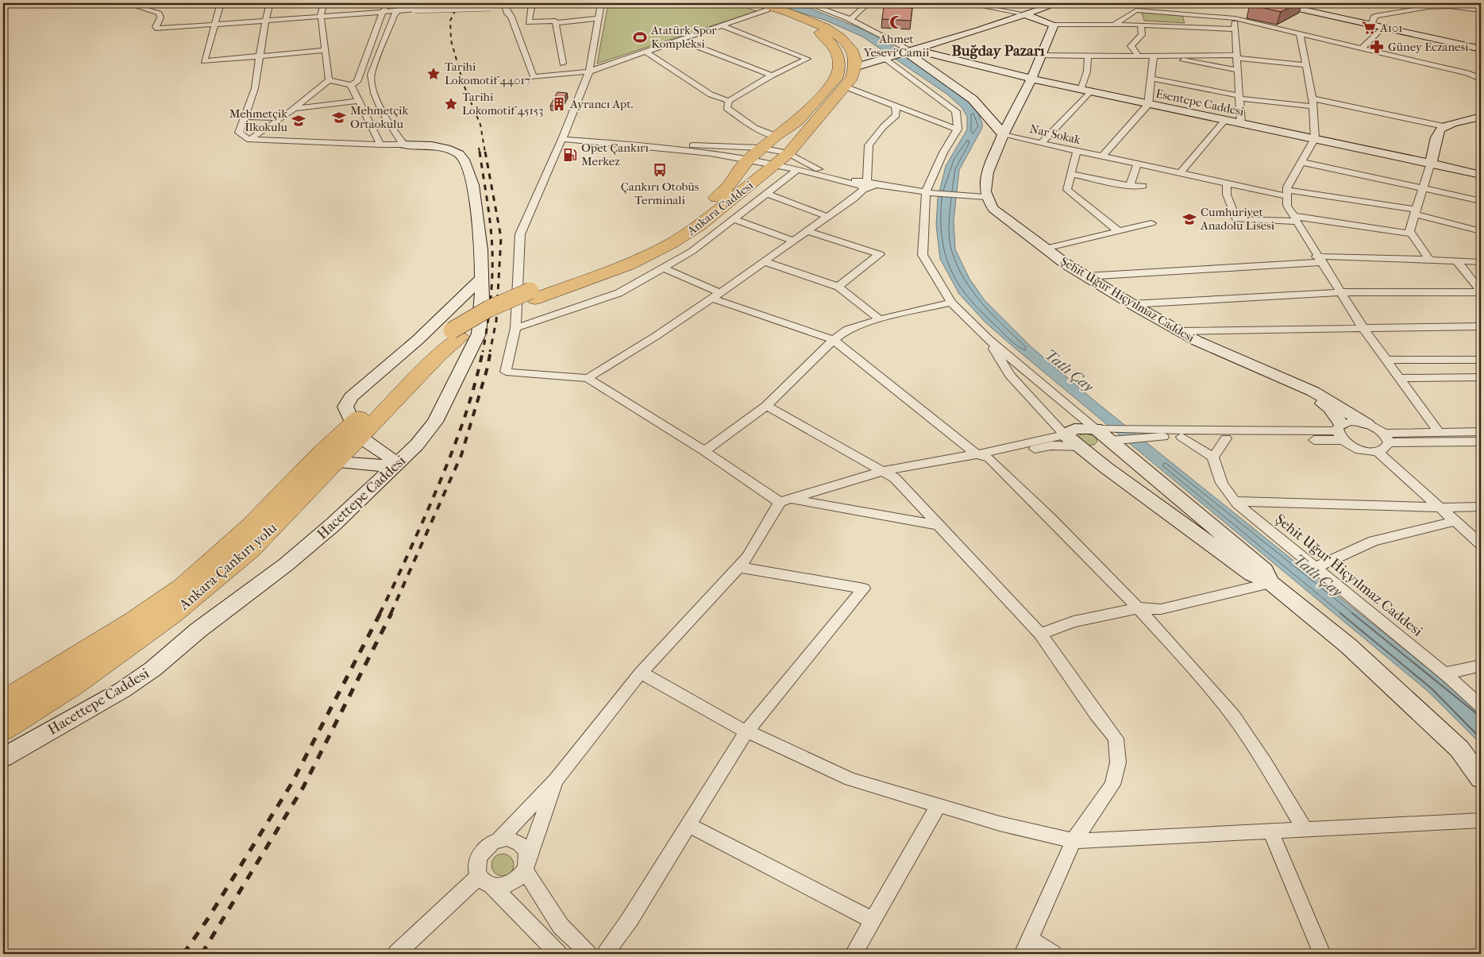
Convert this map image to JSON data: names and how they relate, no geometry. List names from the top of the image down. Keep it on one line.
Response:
{"streets":{"highway":["Ankara Caddesi","Ankara-Çankırı yolu"],"street":["Esentepe Caddesi","Nar Sokak","Şehit Uğur Hiçyılmaz Caddesi","Hacettepe Caddesi"]},"crossings":[["Ankara Caddesi","Ankara-Çankırı yolu"]],"districts":["Buğday Pazarı"],"water":["Tatlı Çay"],"places":{"mosque":["Ahmet Yesevi Camii"],"supermarket":["A101"],"sports":["Atatürk Spor Kompleksi"],"pharmacy":["Güney Eczanesi"],"place":["Tarihi Lokomotif 44017","Tarihi Lokomotif 45153"],"building":["Ayrancı Apt."],"school or university":["Mehmetçik Ortaokulu","Mehmetçik İlkokulu","Cumhuriyet Anadolu Lisesi"],"fuel station":["Opet Çankırı Merkez"],"bus stop":["Çankırı Otobüs Terminali"]}}
